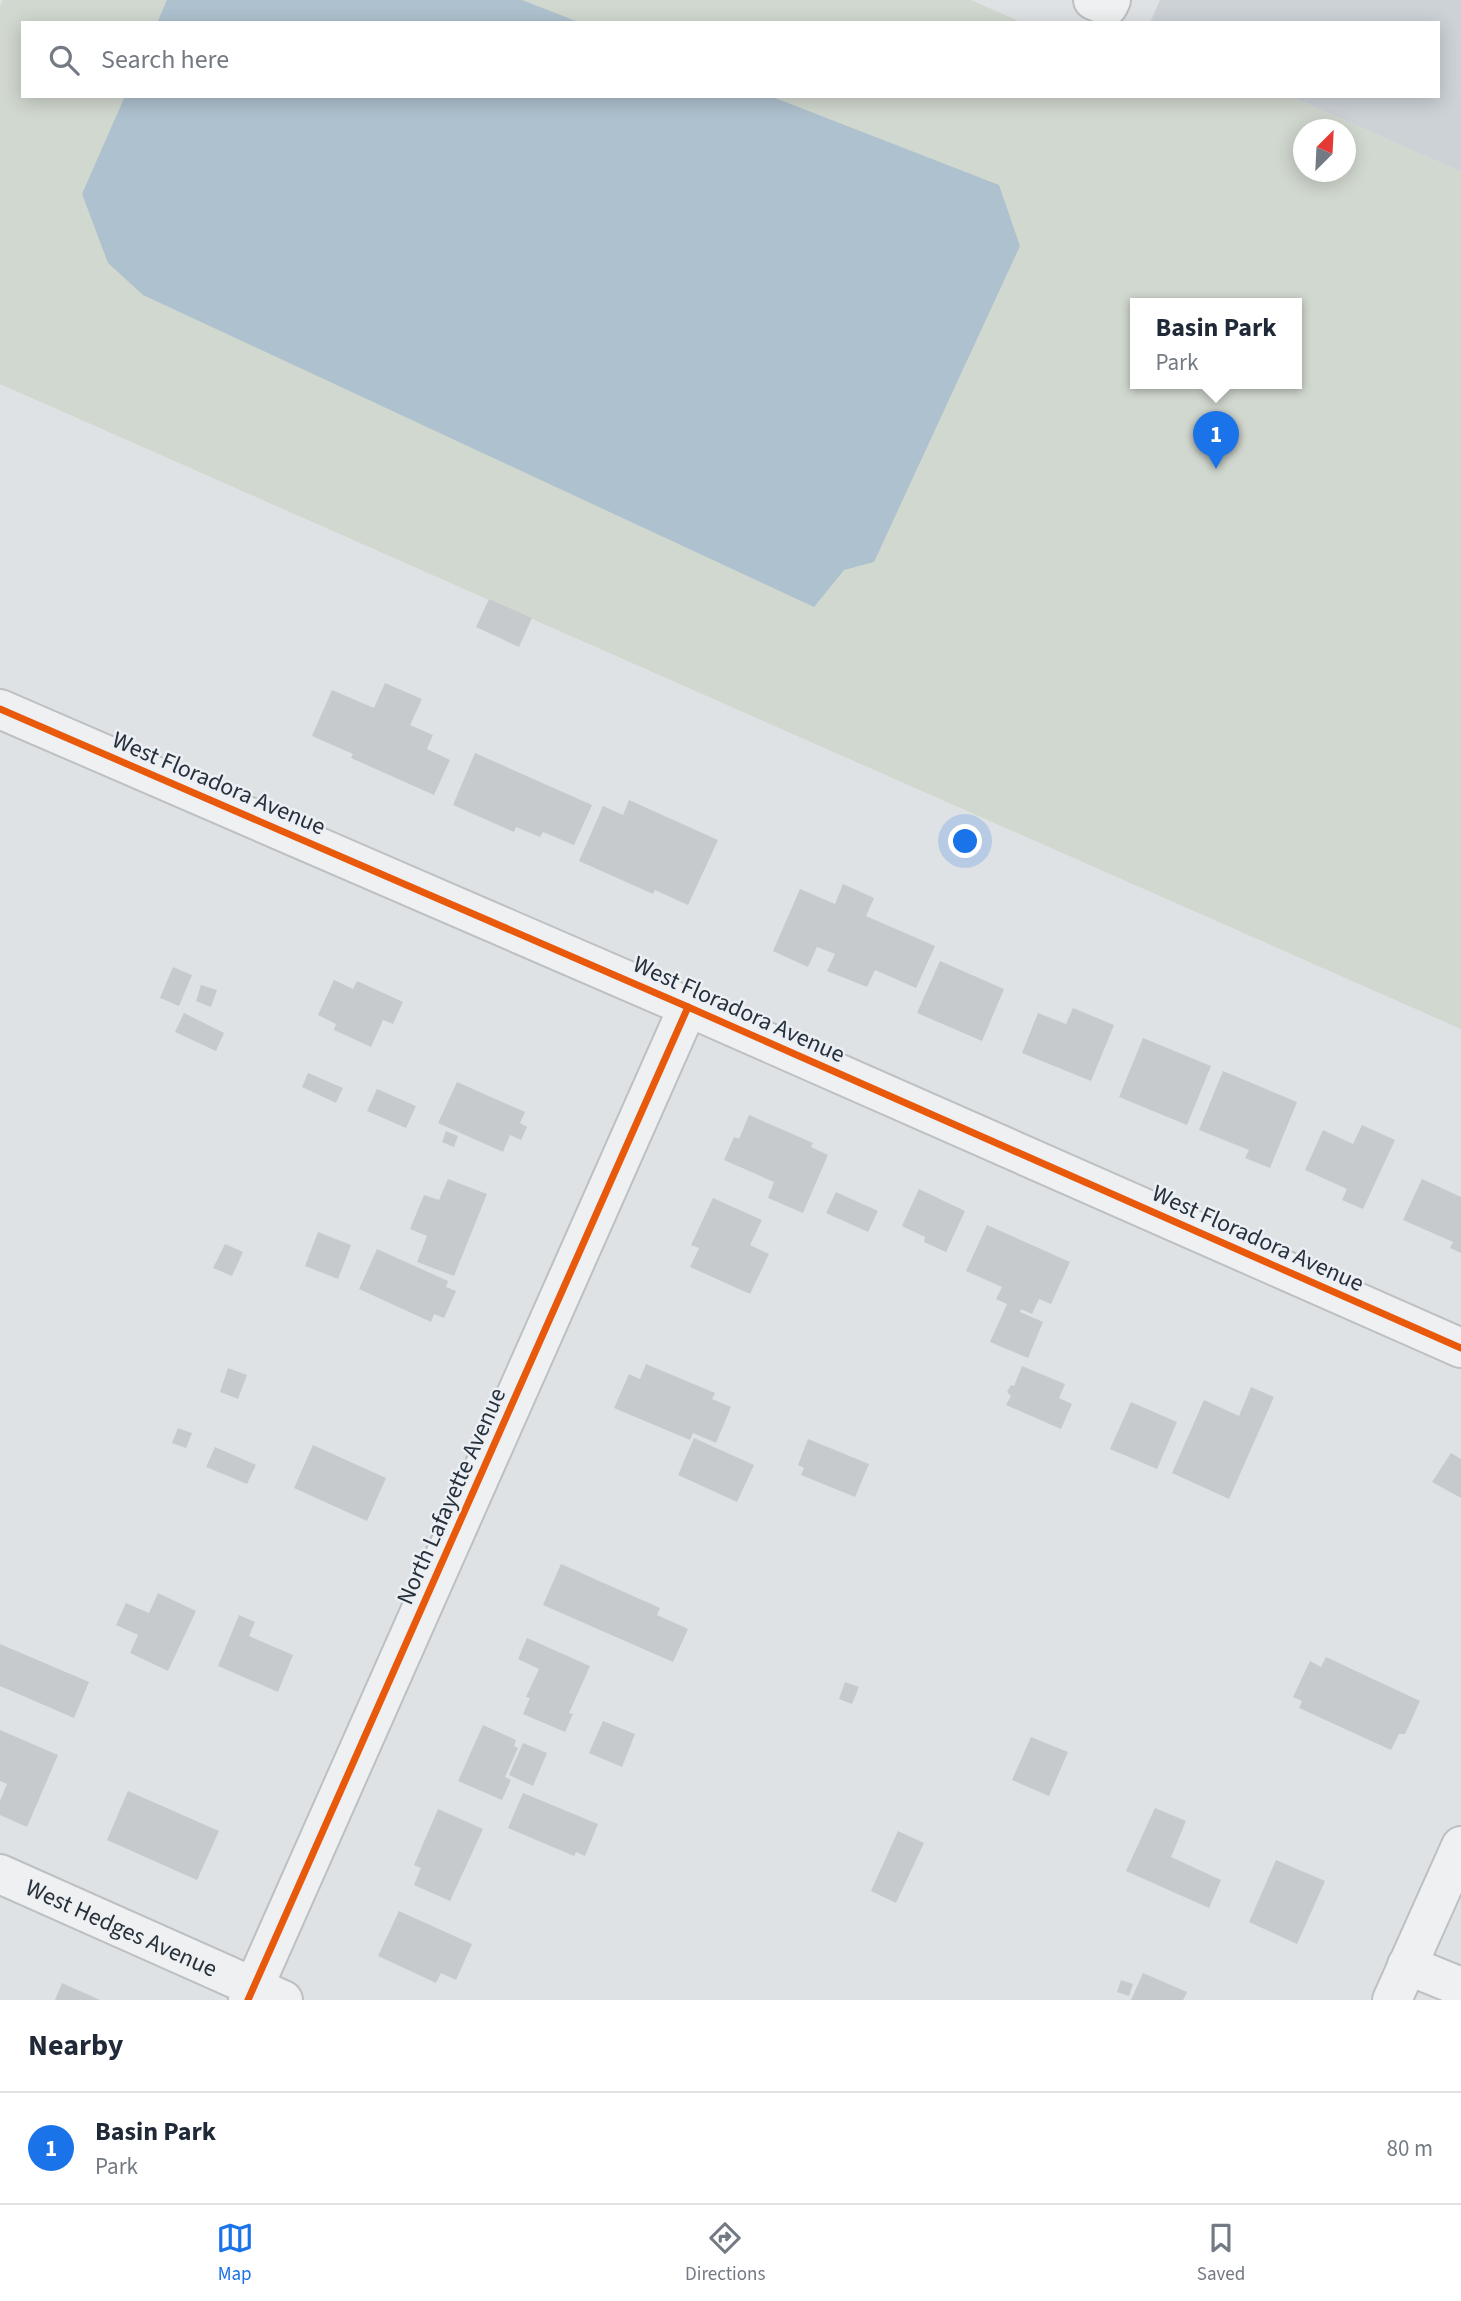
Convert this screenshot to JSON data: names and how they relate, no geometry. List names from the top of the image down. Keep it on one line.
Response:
{"streets":{"street":["West Floradora Avenue","North Lafayette Avenue","West Hedges Avenue"]},"crossings":[["West Floradora Avenue","North Lafayette Avenue"],["North Lafayette Avenue","West Hedges Avenue"]],"north":"top right","page":{"search":"Search here","popup":["Basin Park","Park"],"pins":"1","heading":"Nearby","list":[{"mark":"1","name":"Basin Park","note":"Park","value":"80 m"}],"nav":["Map","Directions","Saved"]}}
